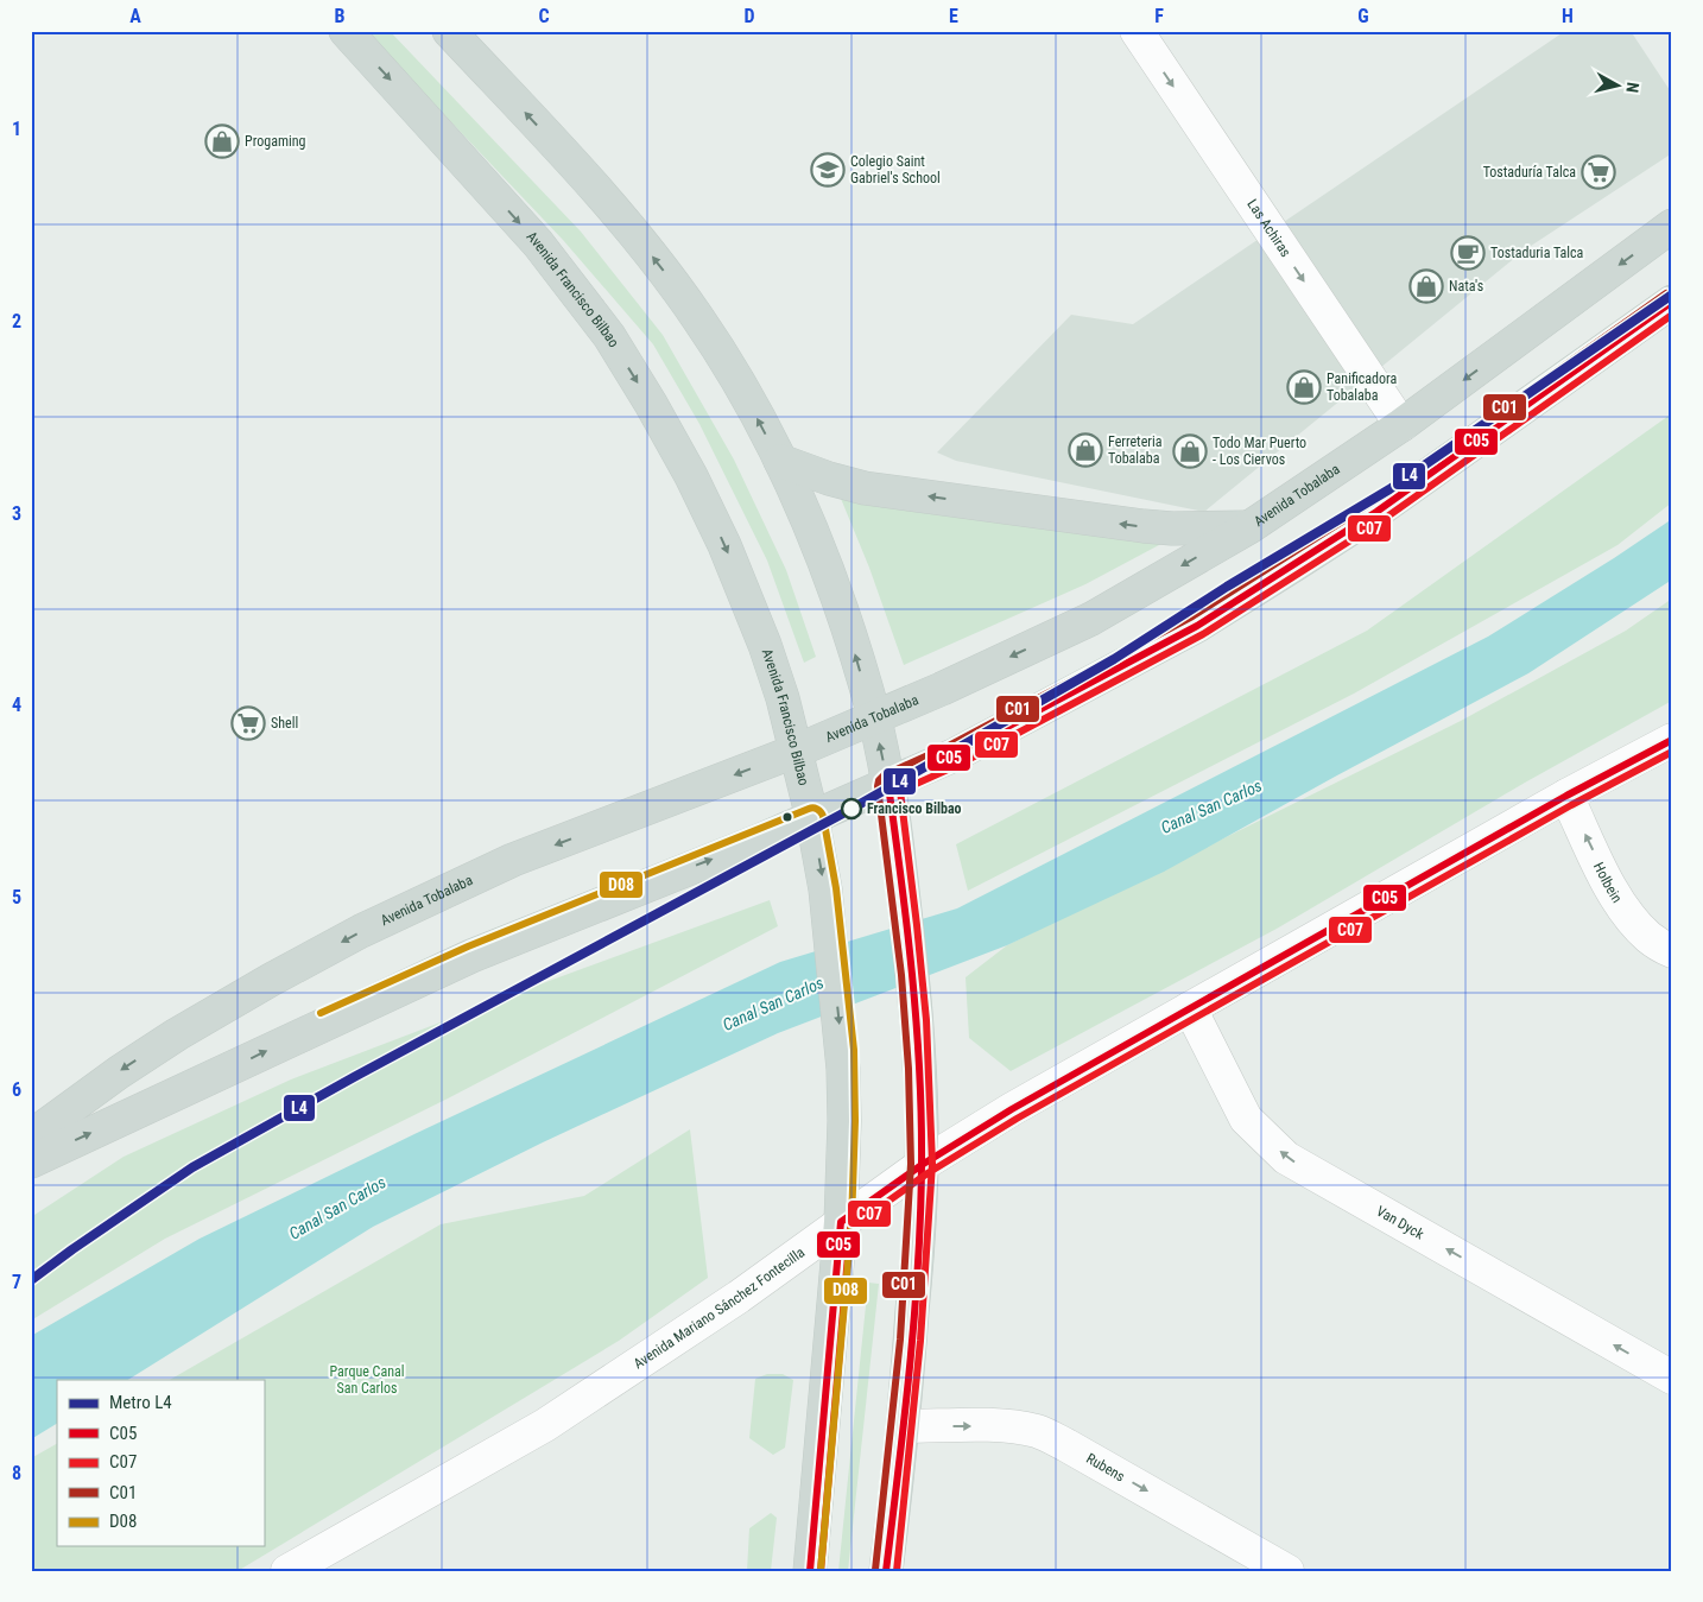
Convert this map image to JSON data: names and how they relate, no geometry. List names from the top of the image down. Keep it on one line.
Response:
{"streets":{"main road":["Avenida Francisco Bilbao","Avenida Tobalaba"],"street":["Las Achiras","Holbein","Van Dyck","Avenida Mariano Sánchez Fontecilla","Rubens"]},"crossings":[["Las Achiras","Avenida Tobalaba"],["Avenida Francisco Bilbao","Avenida Tobalaba"],["Avenida Francisco Bilbao","Avenida Mariano Sánchez Fontecilla"],["Holbein","Avenida Mariano Sánchez Fontecilla"],["Van Dyck","Avenida Mariano Sánchez Fontecilla"]],"one_way":["Las Achiras","Holbein","Van Dyck","Rubens"],"water":["Canal San Carlos"],"parks":["Parque Canal San Carlos"],"places":{"shop":["Progaming","Nata's","Panificadora Tobalaba","Ferreteria Tobalaba","Todo Mar Puerto - Los Ciervos"],"school or university":["Colegio Saint Gabriel's School"],"supermarket":["Tostaduría Talca","Shell"],"cafe":["Tostaduria Talca"],"other":["Francisco Bilbao"]},"lines":["transit line C01","metro line L4","transit line C05","transit line C07","transit line D08"],"legend":["Metro L4","C05","C07","C01","D08"],"north":"right","grid":{"columns":["A","B","C","D","E","F","G","H"],"rows":["1","2","3","4","5","6","7","8"]}}
